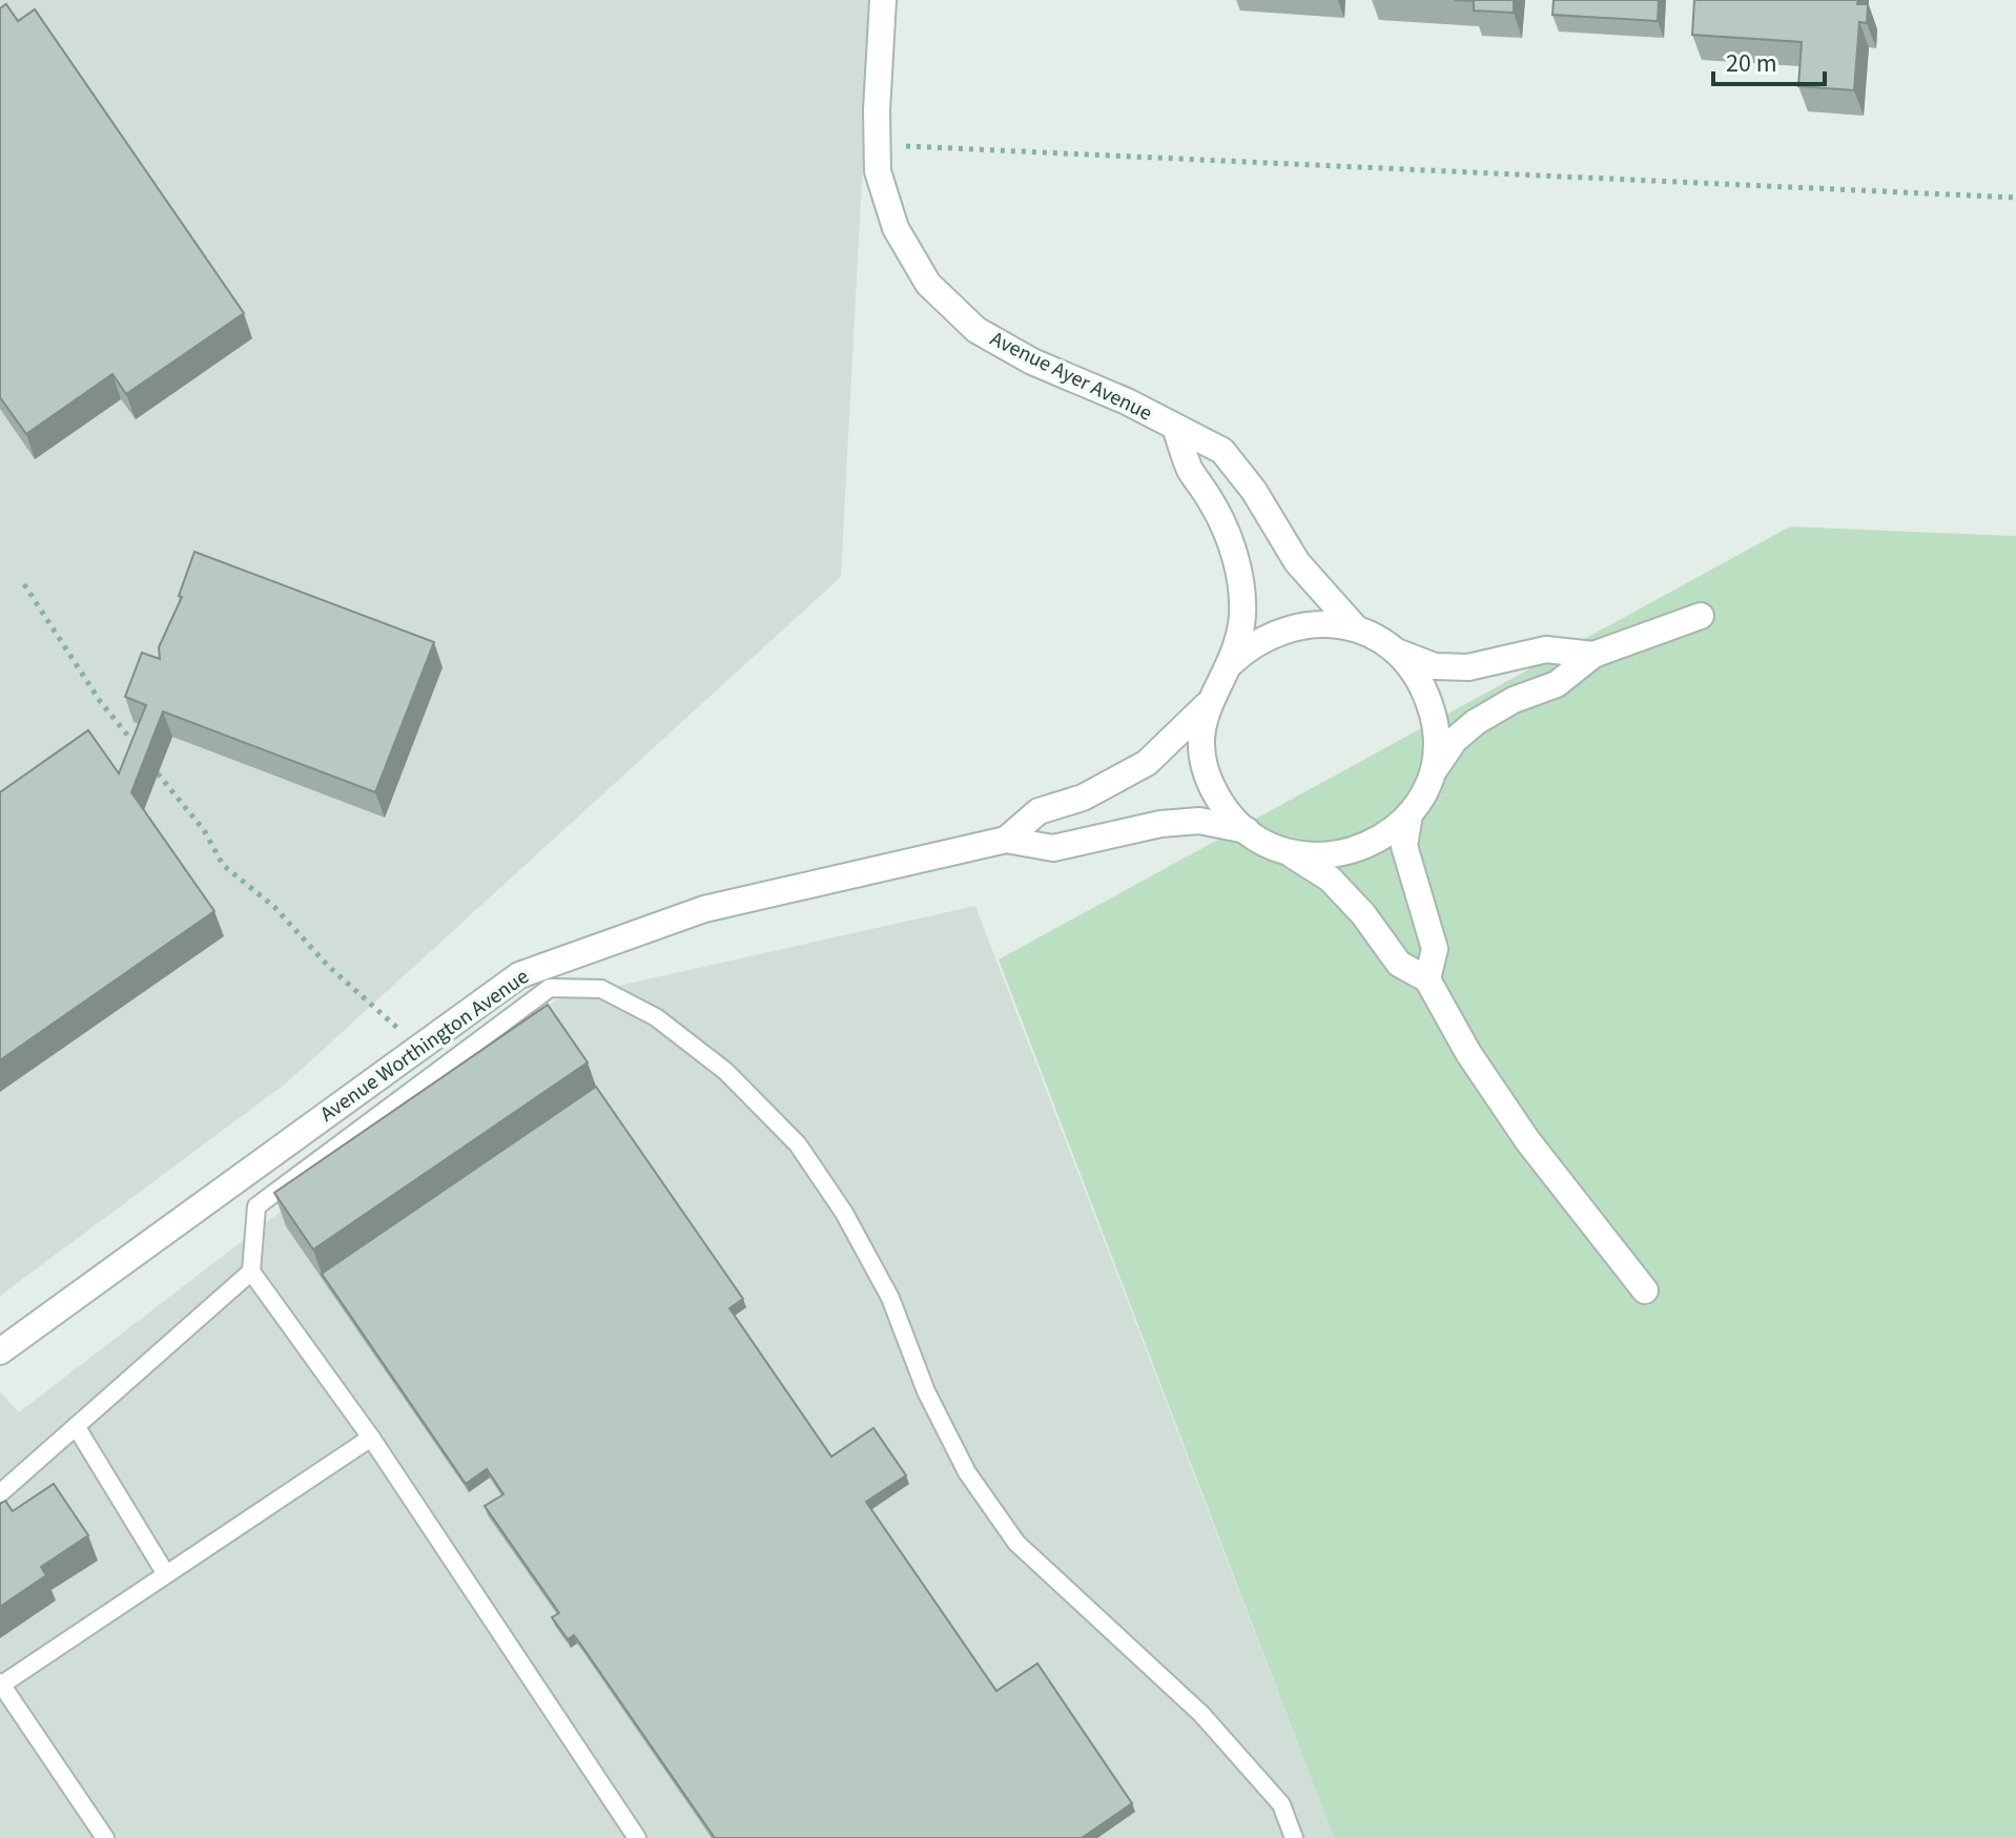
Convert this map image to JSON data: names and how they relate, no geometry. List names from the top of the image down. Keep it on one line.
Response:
{"streets":{"street":["Avenue Ayer Avenue","Avenue Worthington Avenue"]},"crossings":[["Avenue Ayer Avenue","Avenue Worthington Avenue"]],"scale_bar":"20 m"}
